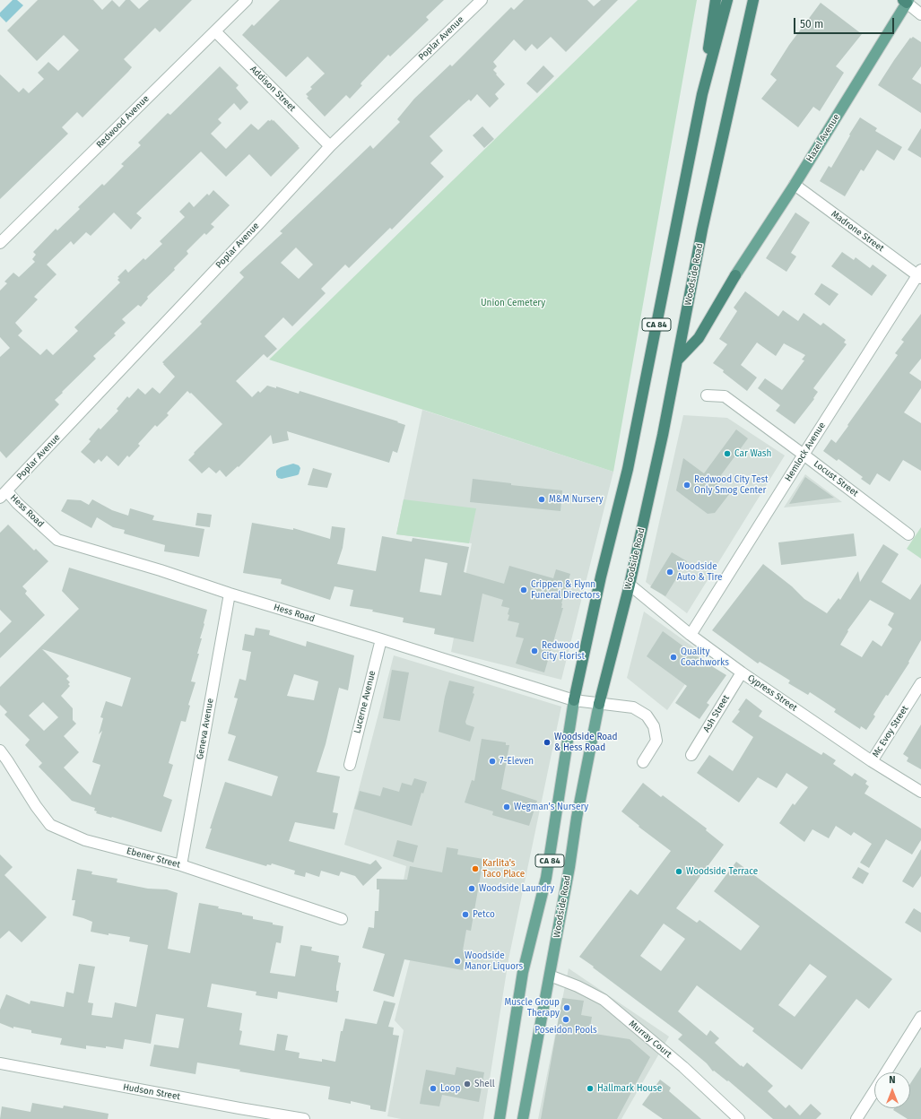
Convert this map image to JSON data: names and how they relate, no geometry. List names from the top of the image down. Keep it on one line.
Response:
{"streets":{"highway":["Woodside Road","CA 84"],"main road":["Hazel Avenue"],"street":["Poplar Avenue","Addison Street","Redwood Avenue","Madrone Street","Hemlock Avenue","Locust Street","Hess Road","Cypress Street","Lucerne Avenue","Ash Street","Geneva Avenue","Mc Evoy Street","Ebener Street","Murray Court","Hudson Street"]},"crossings":[["Poplar Avenue","Addison Street"],["Poplar Avenue","Hess Road"],["Addison Street","Redwood Avenue"],["Hazel Avenue","Madrone Street"],["Madrone Street","Hemlock Avenue"],["Woodside Road","Hess Road"],["Woodside Road","Cypress Street"],["Woodside Road","Murray Court"],["CA 84","Hess Road"],["Hemlock Avenue","Locust Street"],["Hemlock Avenue","Cypress Street"],["Hess Road","Lucerne Avenue"],["Hess Road","Geneva Avenue"],["Cypress Street","Ash Street"],["Cypress Street","Mc Evoy Street"],["Geneva Avenue","Ebener Street"]],"parks":["Union Cemetery"],"places":["Car Wash","Redwood City Test Only Smog Center","M&M Nursery","Woodside Auto & Tire","Crippen & Flynn Funeral Directors","Redwood City Florist","Quality Coachworks","Woodside Road & Hess Road","7-Eleven","Wegman's Nursery","Karlita's Taco Place","Woodside Terrace","Woodside Laundry","Petco","Woodside Manor Liquors","Muscle Group Therapy","Poseidon Pools","Shell","Loop","Hallmark House"],"scale_bar":"50 m","north":"top"}
